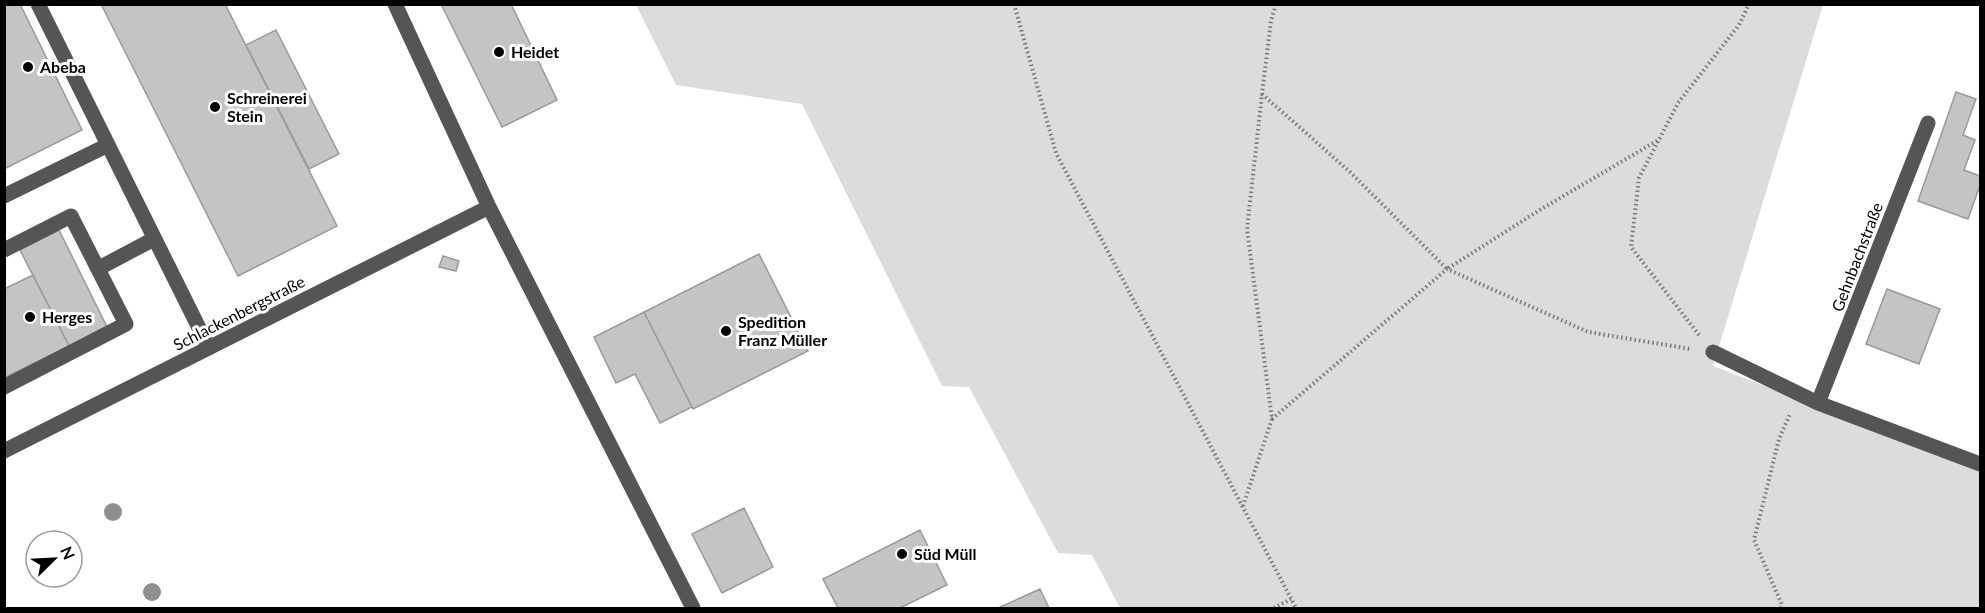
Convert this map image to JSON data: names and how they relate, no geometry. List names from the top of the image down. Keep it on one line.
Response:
{"streets":{"street":["Gehnbachstraße","Schlackenbergstraße"]},"places":["Heidet","Abeba","Schreinerei Stein","Herges","Spedition Franz Müller","Süd Müll"],"north":"top right"}
